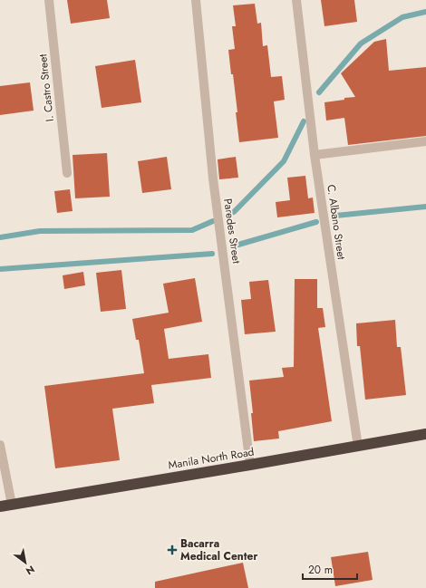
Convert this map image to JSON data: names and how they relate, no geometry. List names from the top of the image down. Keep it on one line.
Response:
{"streets":{"highway":["Manila North Road"],"street":["I. Castro Street","C. Albano Street","Paredes Street"]},"crossings":[["C. Albano Street","Manila North Road"],["Paredes Street","Manila North Road"]],"places":{"health":["Bacarra Medical Center"]},"scale_bar":"20 m","north":"bottom right"}
